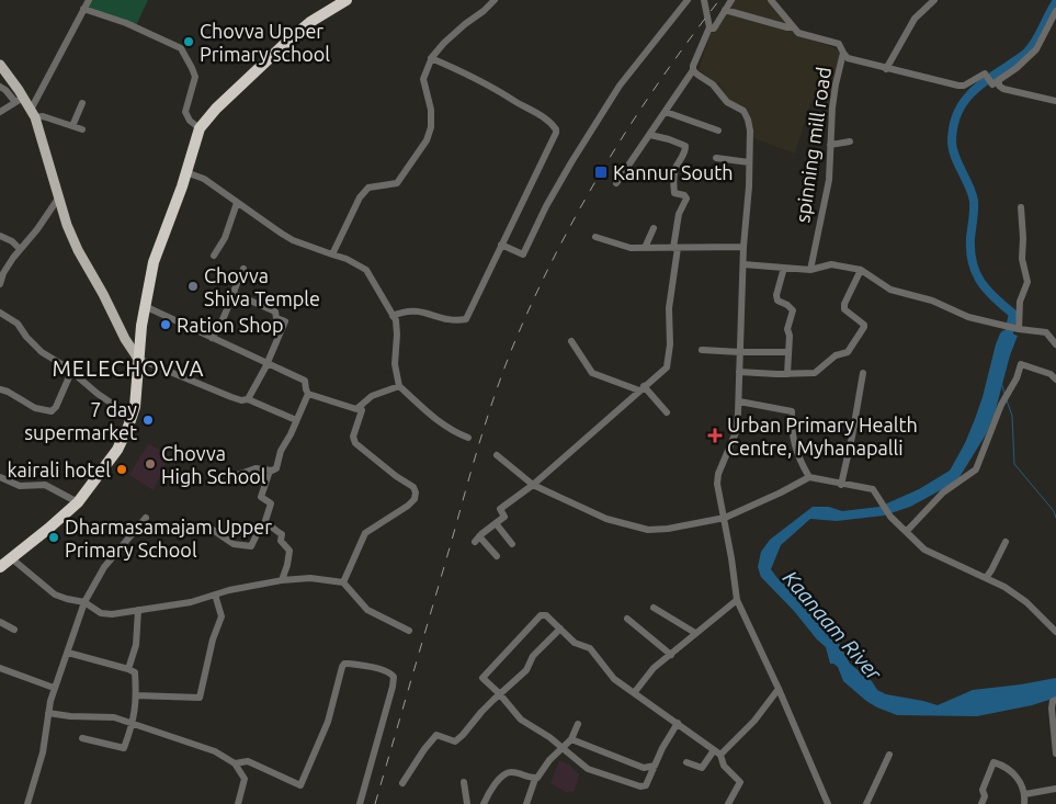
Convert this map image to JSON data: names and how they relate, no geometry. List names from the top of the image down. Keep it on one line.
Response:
{"streets":{"street":["spinning mill road"]},"districts":["MELECHOVVA"],"water":["Kaanaam River"],"places":{"other":["Chovva Upper Primary school","Chovva Shiva Temple","Ration Shop","7 day supermarket","Chovva High School","kairali hotel","Dharmasamajam Upper Primary School"],"transit":["Kannur South"],"health":["Urban Primary Health Centre, Myhanapalli"]}}
